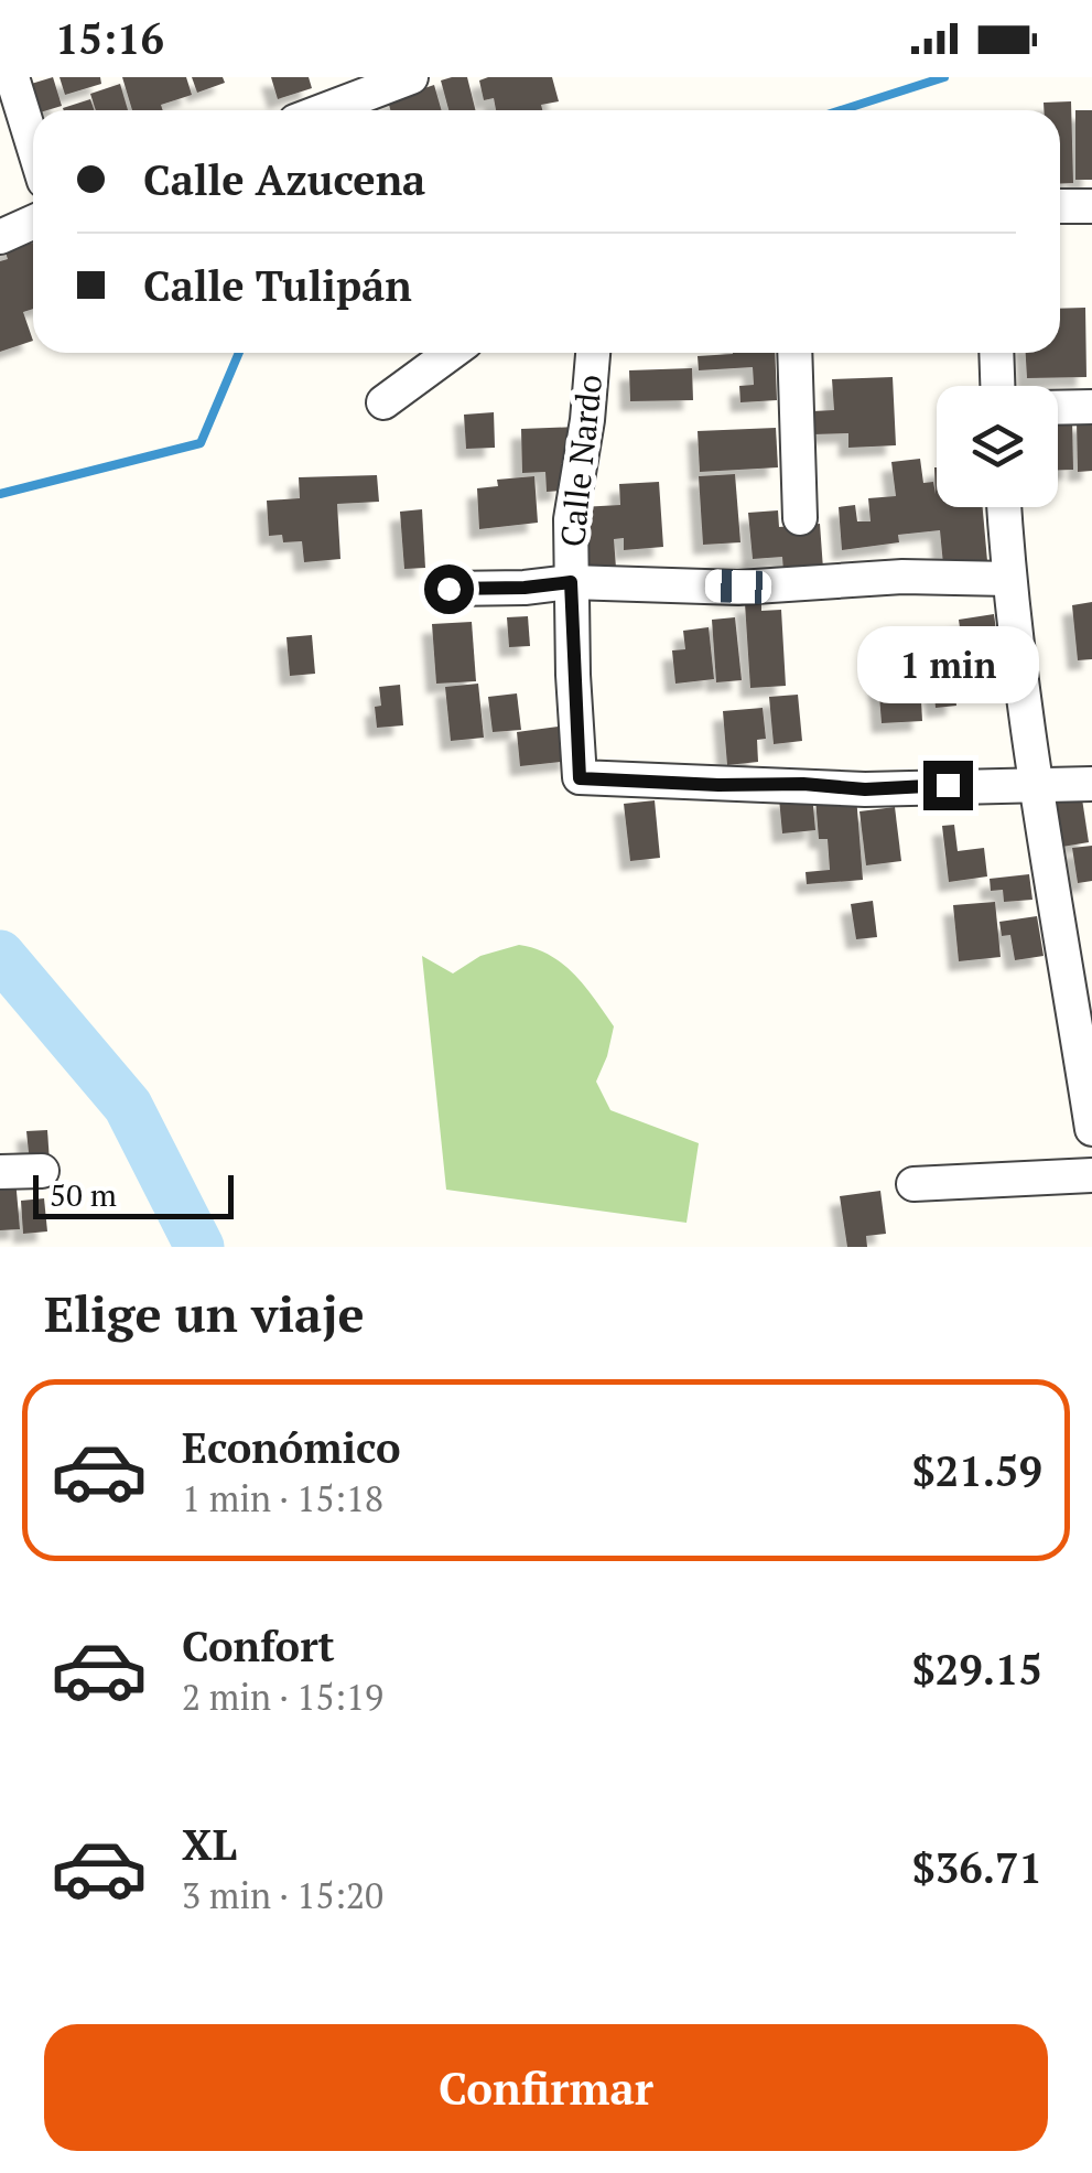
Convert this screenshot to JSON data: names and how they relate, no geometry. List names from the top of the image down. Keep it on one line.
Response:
{"streets":{"street":["Calle Nardo"]},"scale_bar":"50 m","page":{"status":"15:16","banner":["Calle Azucena","Calle Tulipán"],"bubble":"1 min","scale":"50 m","heading":"Elige un viaje","list":[{"name":"Económico","note":"1 min · 15:18","value":"$21.59"},{"name":"Confort","note":"2 min · 15:19","value":"$29.15"},{"name":"XL","note":"3 min · 15:20","value":"$36.71"}],"buttons":"Confirmar"}}
